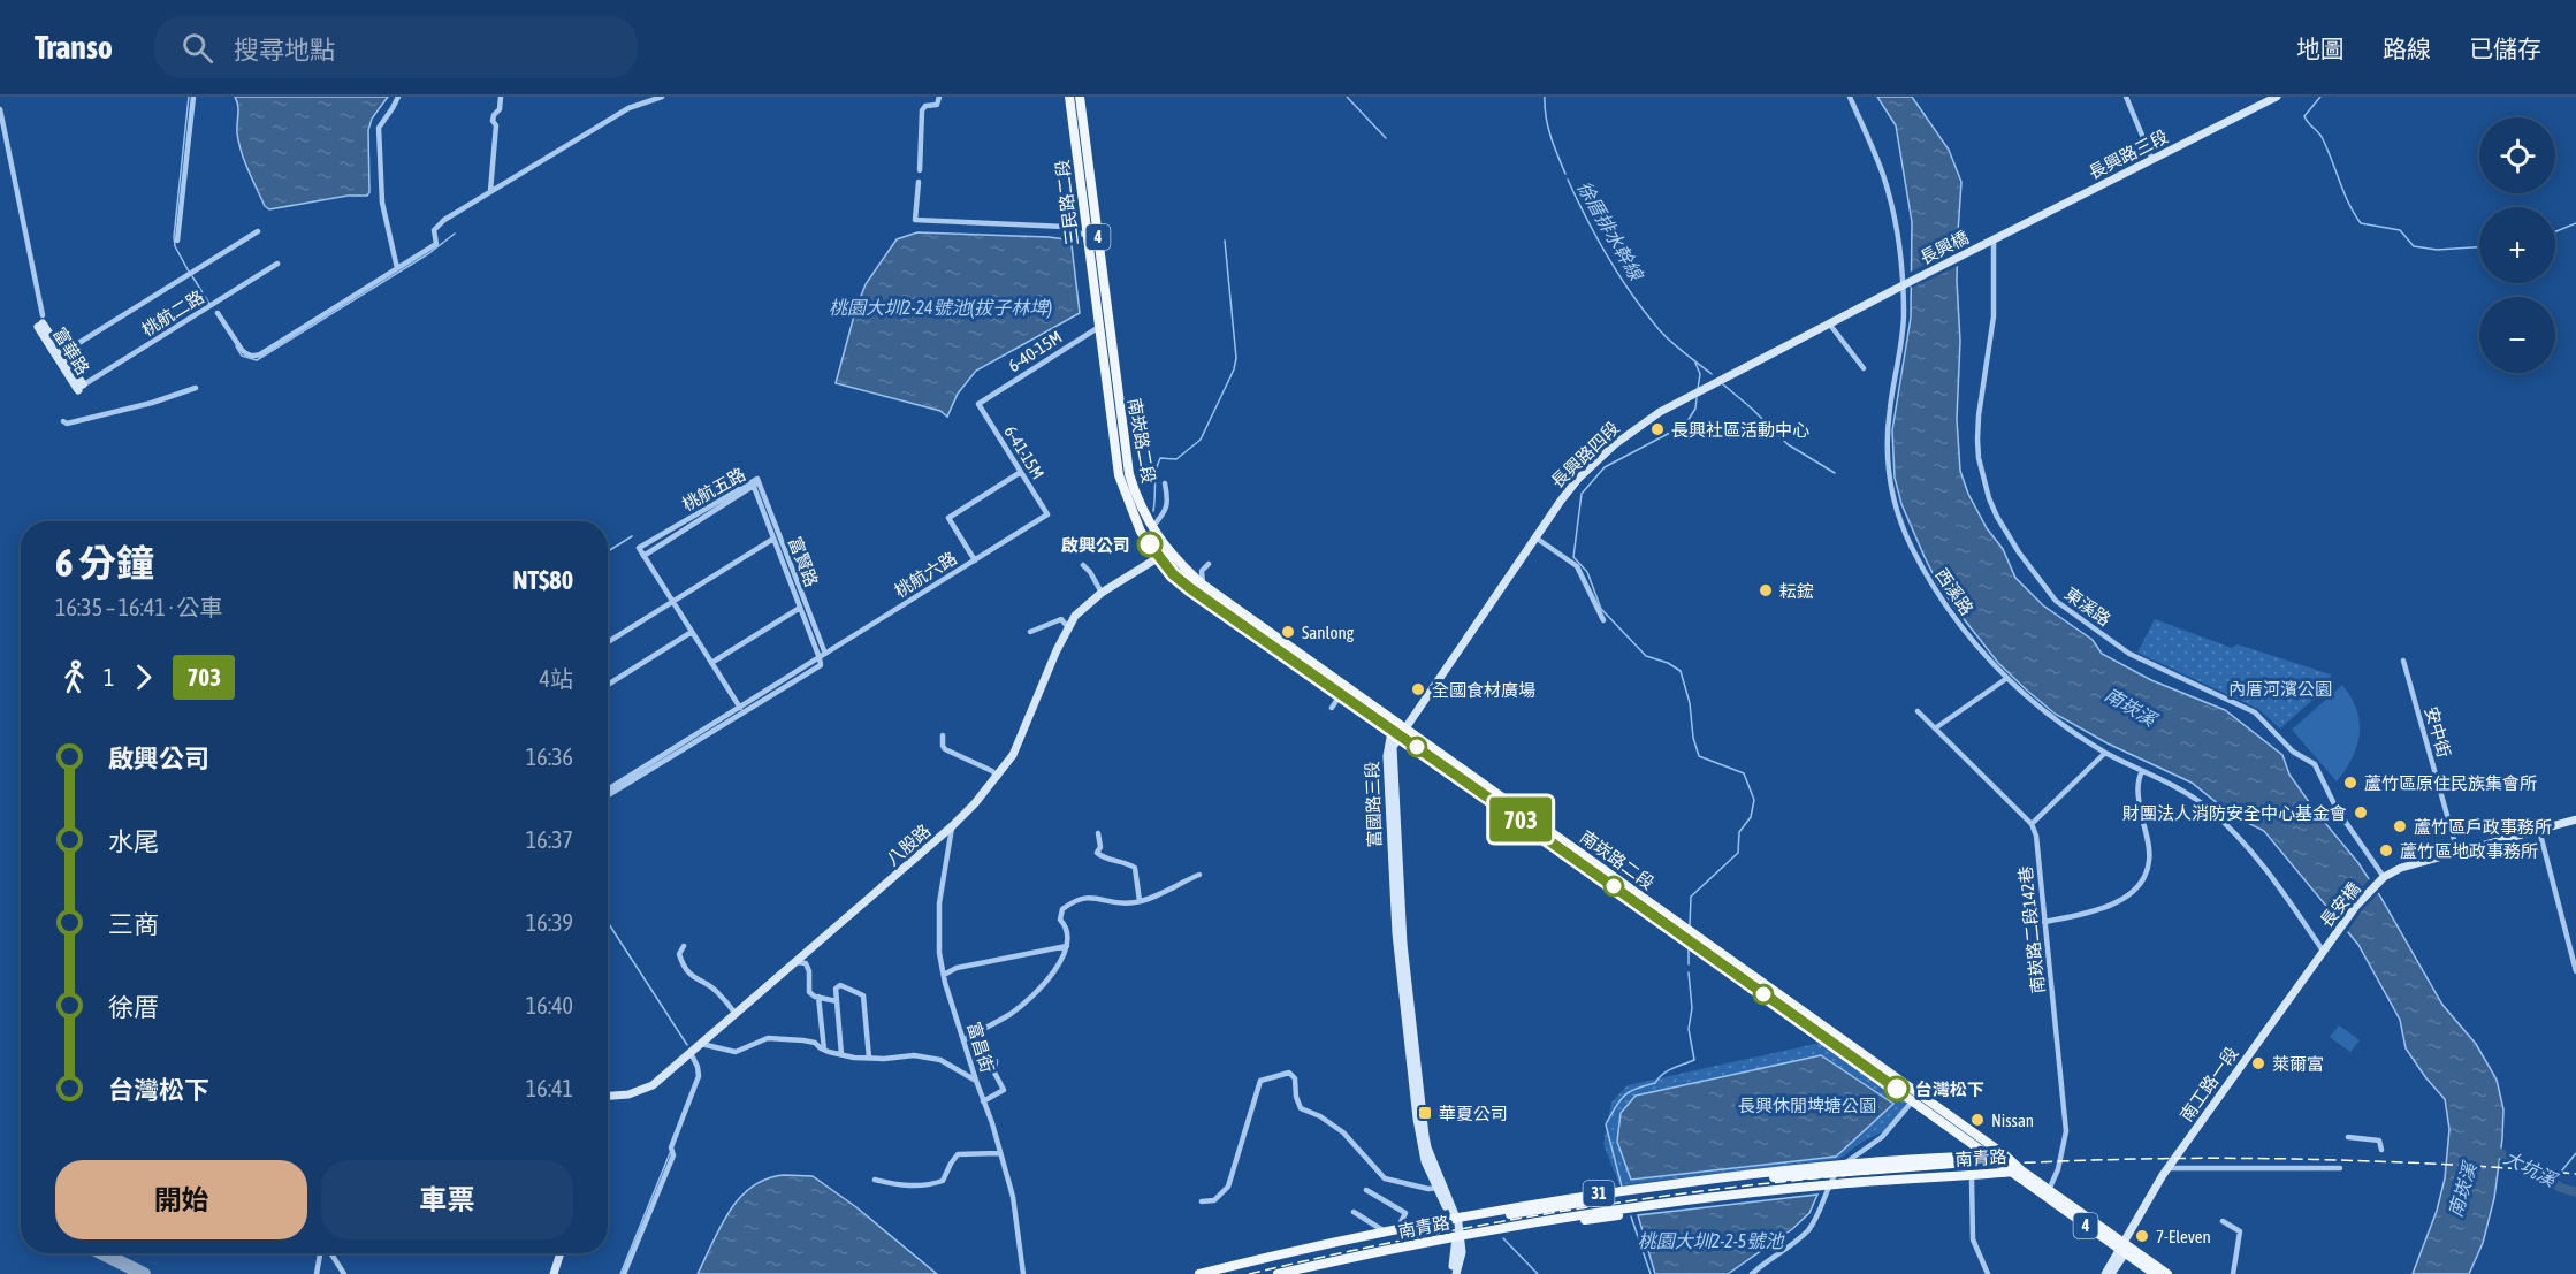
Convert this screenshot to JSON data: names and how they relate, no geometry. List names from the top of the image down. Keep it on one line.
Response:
{"streets":{"main road":["三民路二段","4","南崁路二段","南青路","31"],"street":["長興路三段","長興橋","桃航二路","富華路","6-40-15M","6-41-15M","長興路四段","桃航五路","富賢路","桃航六路","西溪路","東溪路","安中街","富國路三段","八股路","長安橋","南崁路二段142巷","富昌街","南工路一段"]},"crossings":[["長興路三段","長興橋"],["長興路三段","東溪路"],["三民路二段","6-40-15M"],["三民路二段","南崁路二段"],["長興橋","長興路四段"],["長興橋","西溪路"],["長興橋","東溪路"],["桃航二路","富華路"],["6-40-15M","6-41-15M"],["南崁路二段","長興路四段"],["南崁路二段","富國路三段"],["南崁路二段","八股路"],["南崁路二段","南崁路二段142巷"],["南崁路二段","南工路一段"],["南崁路二段","南青路"],["南崁路二段","31"],["6-41-15M","桃航六路"],["長興路四段","西溪路"],["長興路四段","富國路三段"],["桃航五路","富賢路"],["富賢路","桃航六路"],["西溪路","長安橋"],["西溪路","南工路一段"],["東溪路","長安橋"],["富國路三段","南青路"],["富國路三段","31"],["八股路","富昌街"],["長安橋","南工路一段"],["南青路","31"]],"water":["徐厝排水幹線","桃園大圳2-24號池(拔子林埤)","南崁溪","大坑溪","桃園大圳2-2-5號池"],"parks":["內厝河濱公園","長興休閒埤塘公園"],"places":{"other":["長興社區活動中心","啟興公司","耘鋐","Sanlong","全國食材廣場","蘆竹區原住民族集會所","財團法人消防安全中心基金會","蘆竹區戶政事務所","蘆竹區地政事務所","萊爾富","台灣松下","Nissan","7-Eleven"],"transit":["華夏公司"]},"lines":["bus line 703"],"page":{"header":"Transo","search":"搜尋地點","nav":["地圖","路線","已儲存"],"on_map":"703","map_buttons":["+","−"],"heading":["6 分鐘","16:35 – 16:41 · 公車","NT$80"],"legs":["1","703","4站"],"list":[{"name":"啟興公司","value":"16:36"},{"name":"水尾","value":"16:37"},{"name":"三商","value":"16:39"},{"name":"徐厝","value":"16:40"},{"name":"台灣松下","value":"16:41"}],"buttons":["開始","車票"]}}
